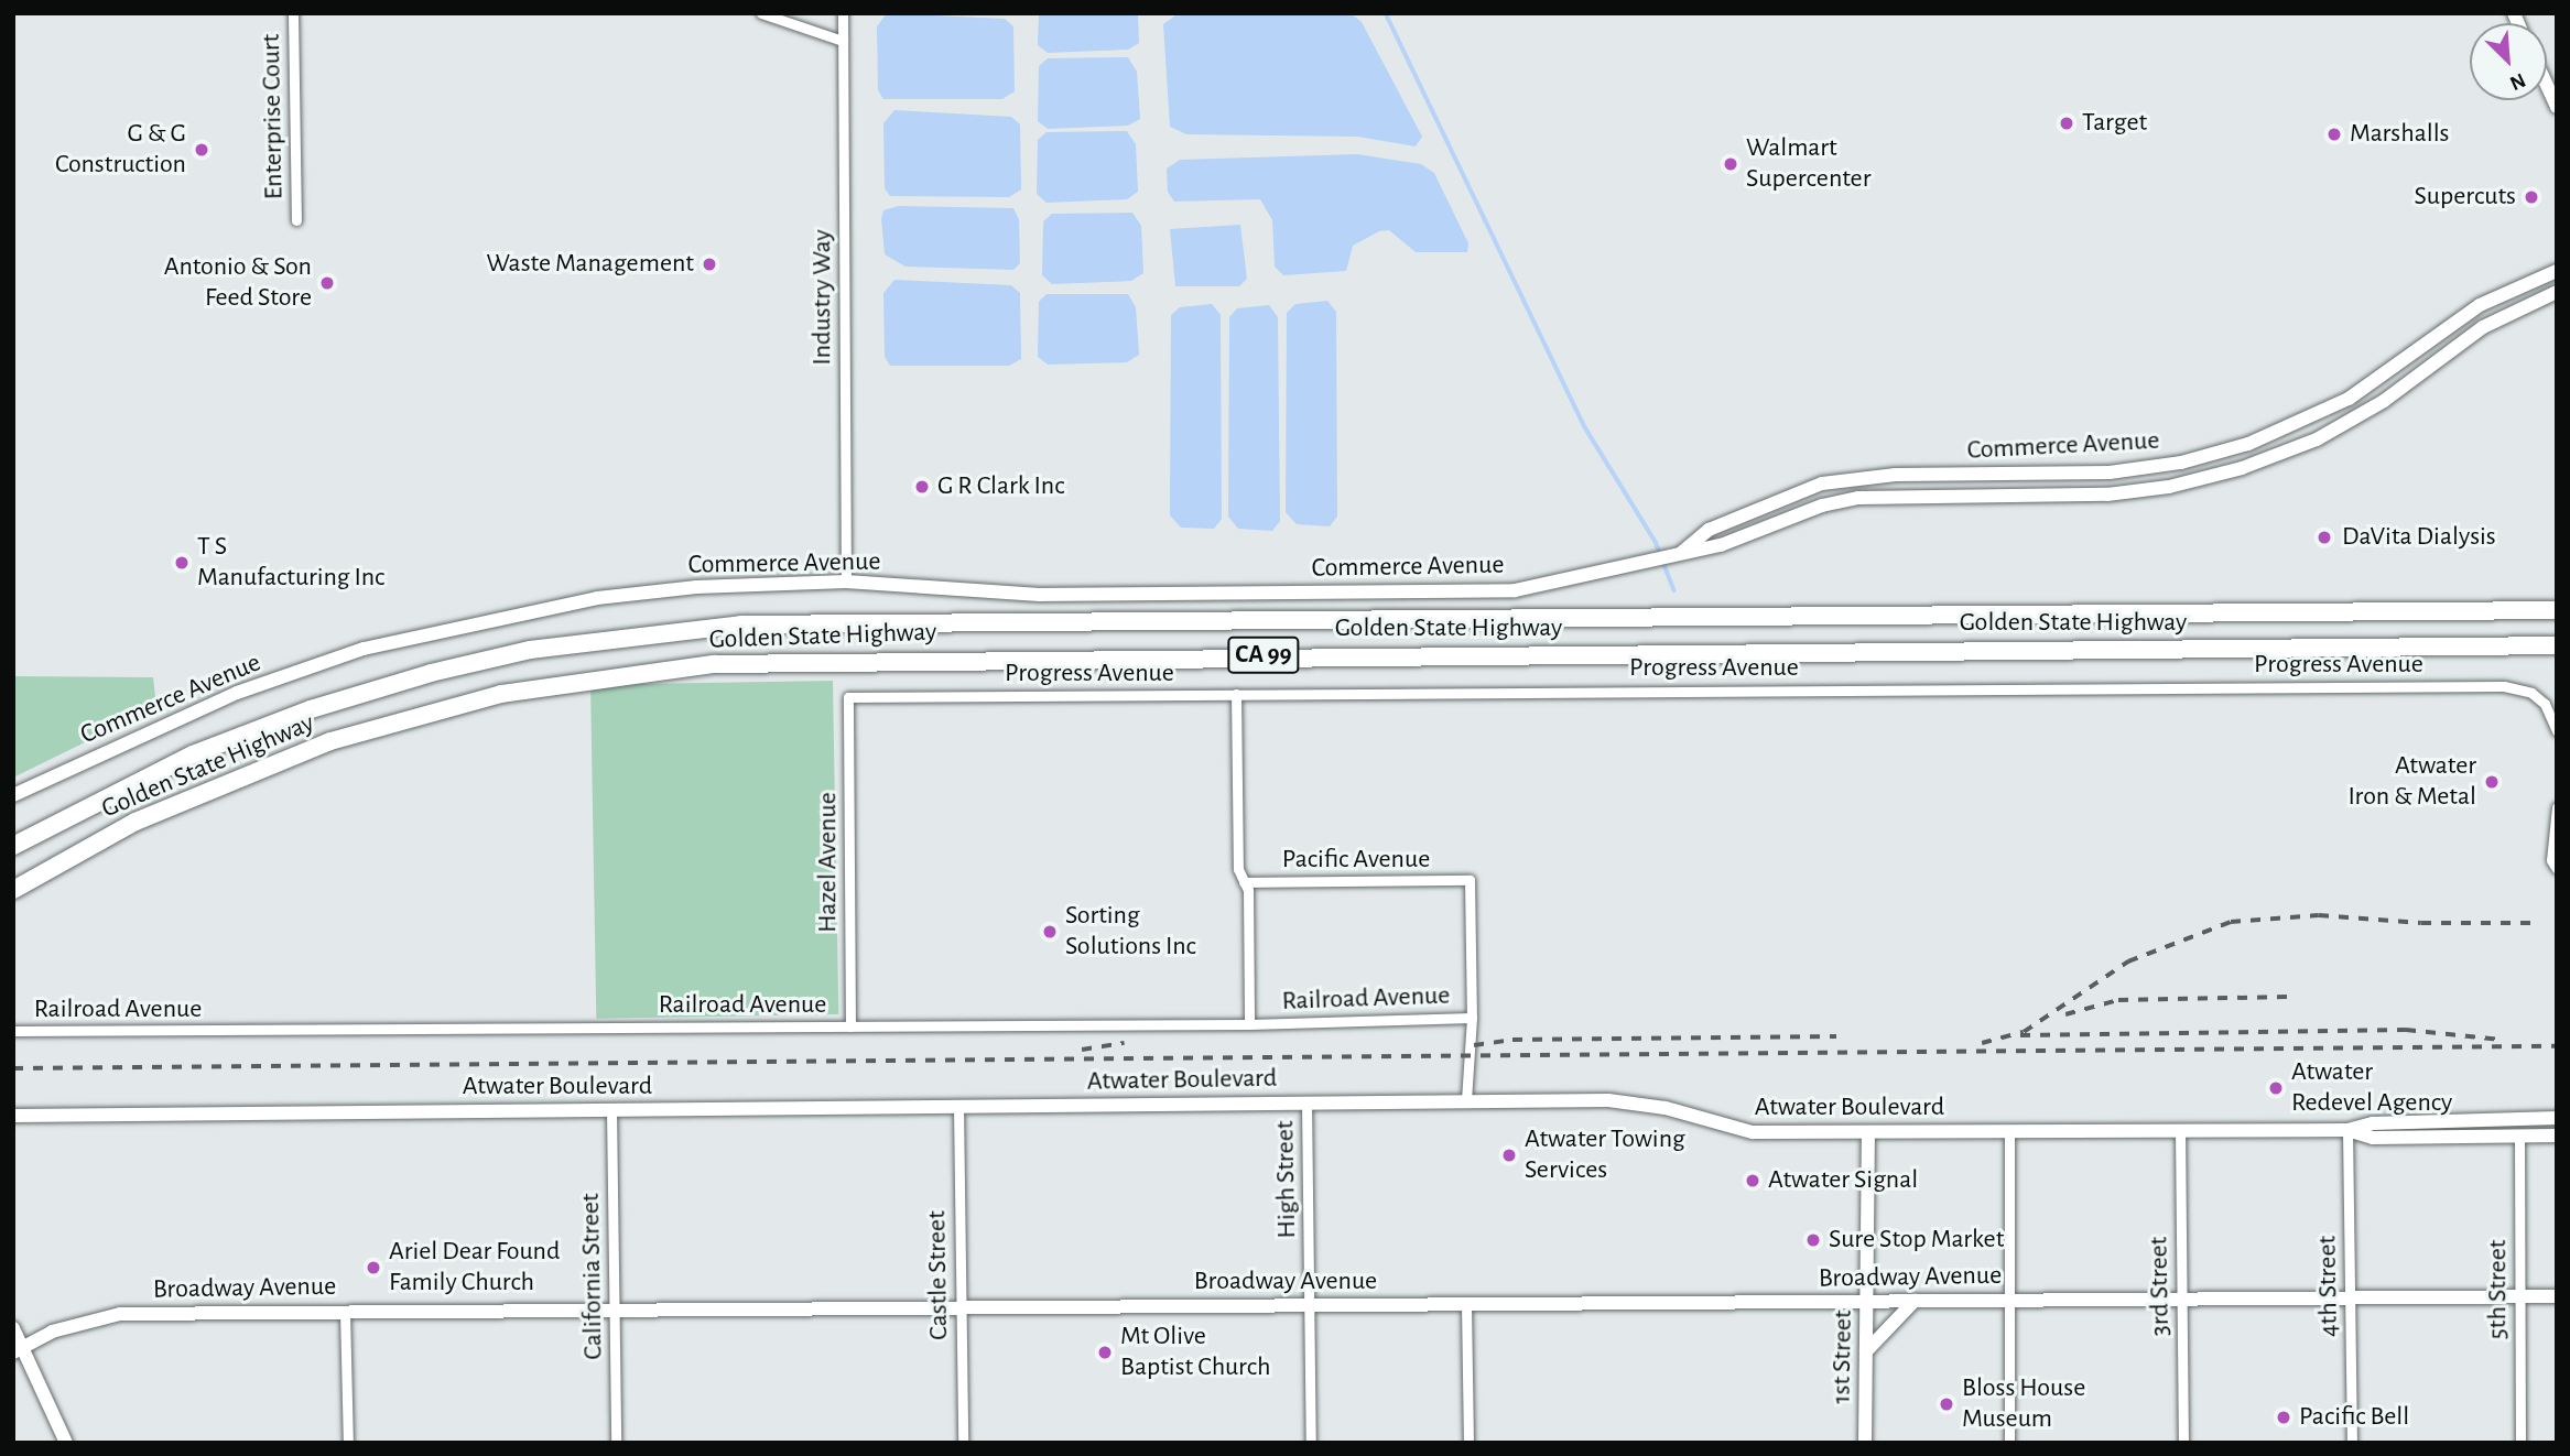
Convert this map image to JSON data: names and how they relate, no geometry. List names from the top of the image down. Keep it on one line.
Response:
{"streets":{"highway":["Golden State Highway","CA 99"],"street":["Enterprise Court","Industry Way","Commerce Avenue","Progress Avenue","Pacific Avenue","Hazel Avenue","Railroad Avenue","Atwater Boulevard","High Street","Castle Street","California Street","Broadway Avenue","3rd Street","4th Street","5th Street","1st Street"]},"crossings":[["Industry Way","Commerce Avenue"],["Progress Avenue","Hazel Avenue"],["Pacific Avenue","Railroad Avenue"],["Hazel Avenue","Railroad Avenue"],["Atwater Boulevard","High Street"],["Atwater Boulevard","Castle Street"],["Atwater Boulevard","California Street"],["Atwater Boulevard","3rd Street"],["Atwater Boulevard","4th Street"],["Atwater Boulevard","5th Street"],["Atwater Boulevard","1st Street"],["High Street","Broadway Avenue"],["Castle Street","Broadway Avenue"],["California Street","Broadway Avenue"],["Broadway Avenue","3rd Street"],["Broadway Avenue","4th Street"],["Broadway Avenue","5th Street"],["Broadway Avenue","1st Street"]],"places":["Target","Marshalls","G & G Construction","Walmart Supercenter","Supercuts","Waste Management","Antonio & Son Feed Store","G R Clark Inc","DaVita Dialysis","T S Manufacturing Inc","Atwater Iron & Metal","Sorting Solutions Inc","Atwater Redevel Agency","Atwater Towing Services","Atwater Signal","Sure Stop Market","Ariel Dear Found Family Church","Mt Olive Baptist Church","Bloss House Museum","Pacific Bell"],"north":"bottom right"}
